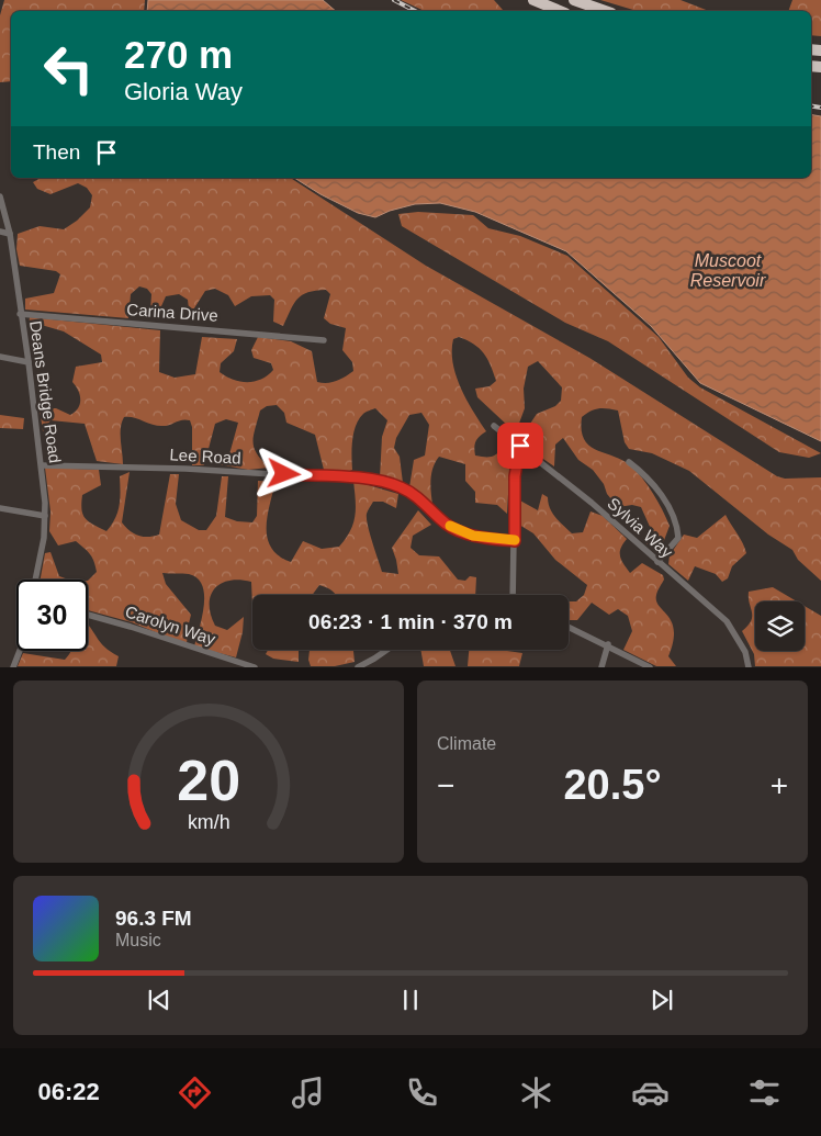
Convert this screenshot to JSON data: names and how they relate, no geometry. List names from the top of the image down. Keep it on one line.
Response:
{"streets":{"street":["Carina Drive","Deans Bridge Road","Lee Road","Sylvia Way","Carolyn Way"]},"crossings":[["Carina Drive","Deans Bridge Road"],["Deans Bridge Road","Lee Road"]],"water":["Muscoot Reservoir"],"page":{"turn":["270 m","Gloria Way"],"then":"Then","limit":"30","trip":"06:23 · 1 min · 370 m","tile":"Climate","heat":["−","20.5°","+"],"song":["96.3 FM","Music"],"tabs":"06:22","gauge":["20","km/h"]}}
